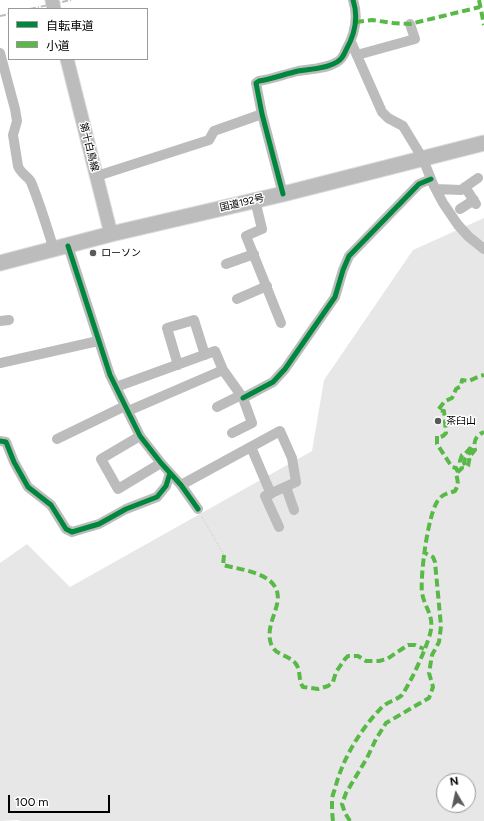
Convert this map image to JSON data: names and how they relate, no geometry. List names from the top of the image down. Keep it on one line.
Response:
{"streets":{"highway":["国道192号"],"main road":["第十白鳥線"]},"crossings":[["第十白鳥線","国道192号"]],"places":["ローソン","茶臼山"],"legend":["自転車道","小道"],"scale_bar":"100 m","north":"top"}
